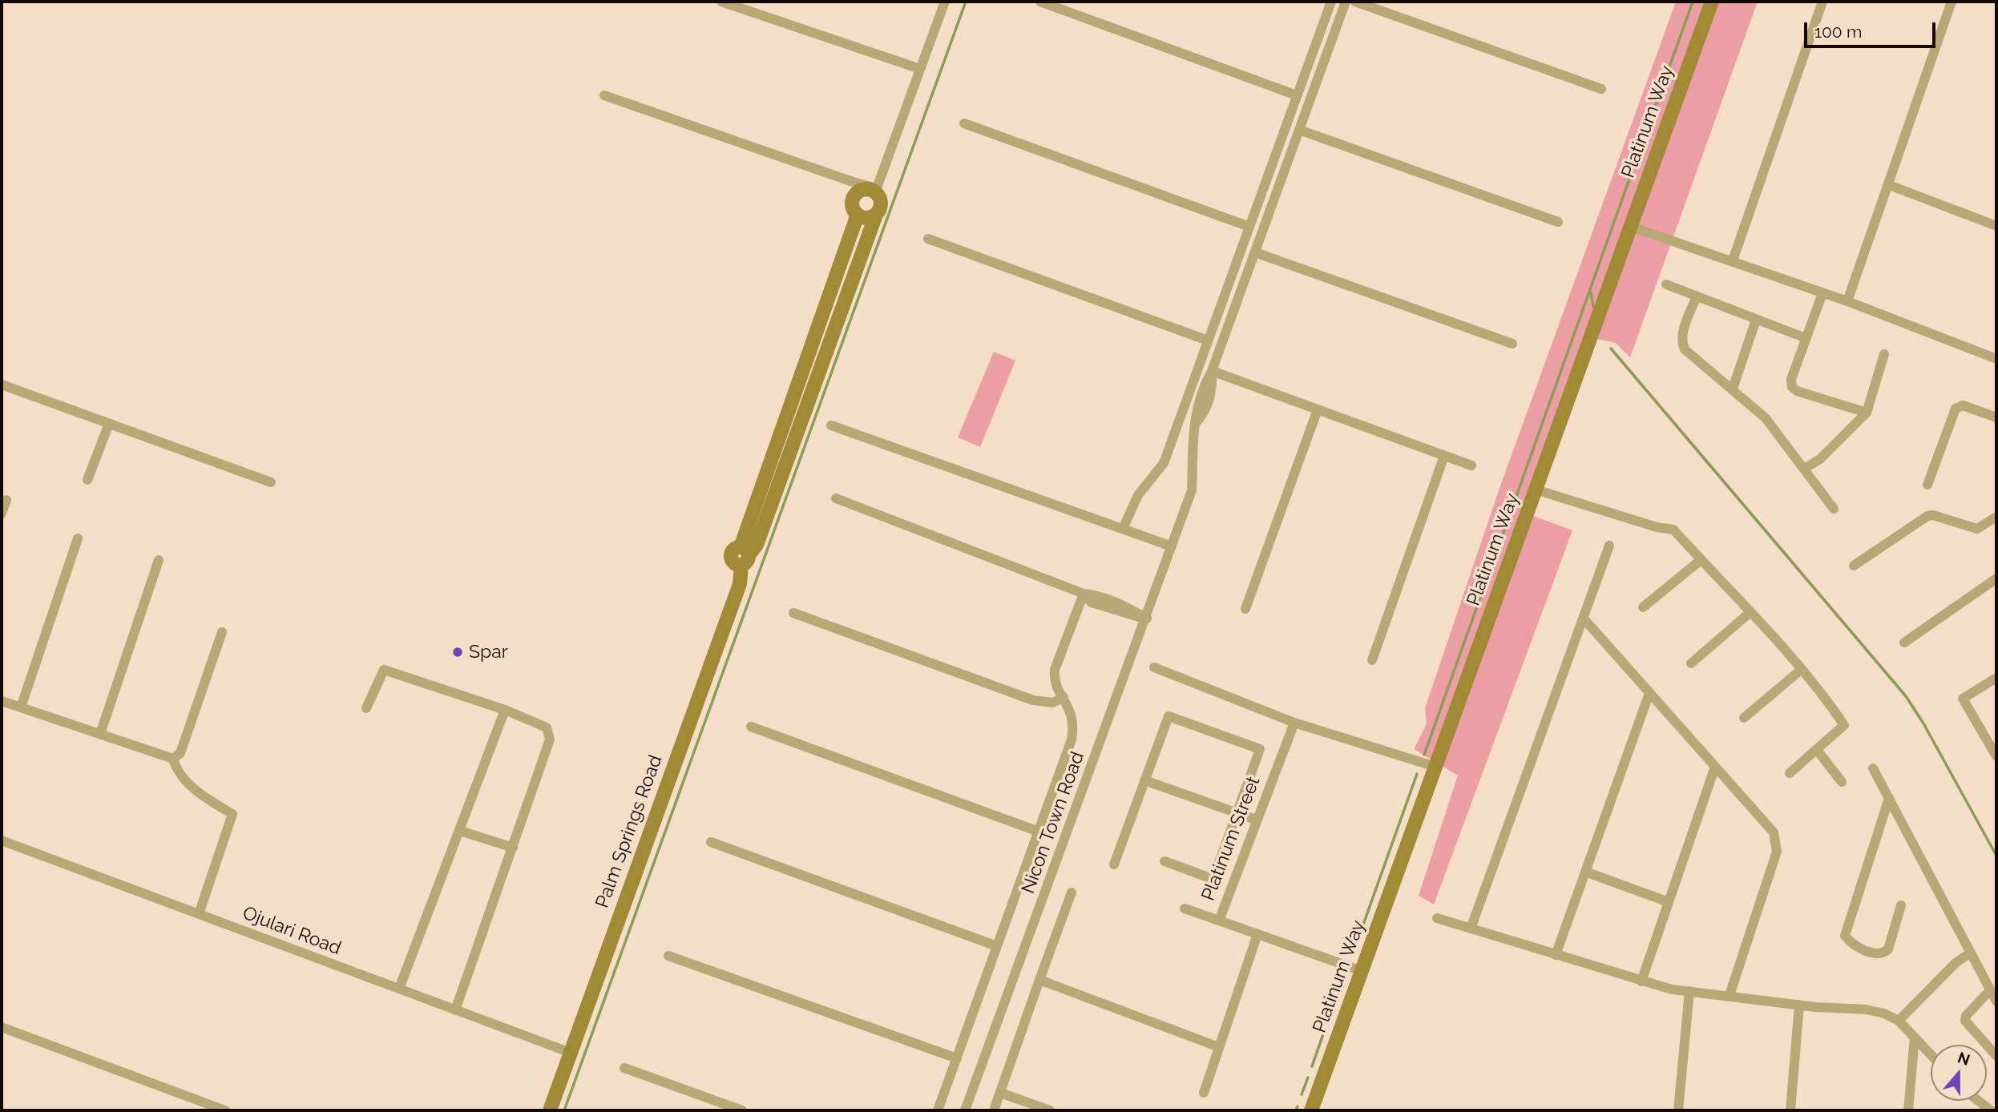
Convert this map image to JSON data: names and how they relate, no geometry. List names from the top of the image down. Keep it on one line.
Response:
{"streets":{"street":["Platinum Way","Nicon Town Road","Palm Springs Road","Platinum Street","Ojulari Road"]},"crossings":[["Platinum Way","Platinum Street"],["Palm Springs Road","Ojulari Road"]],"places":["Spar"],"scale_bar":"100 m","north":"top"}
